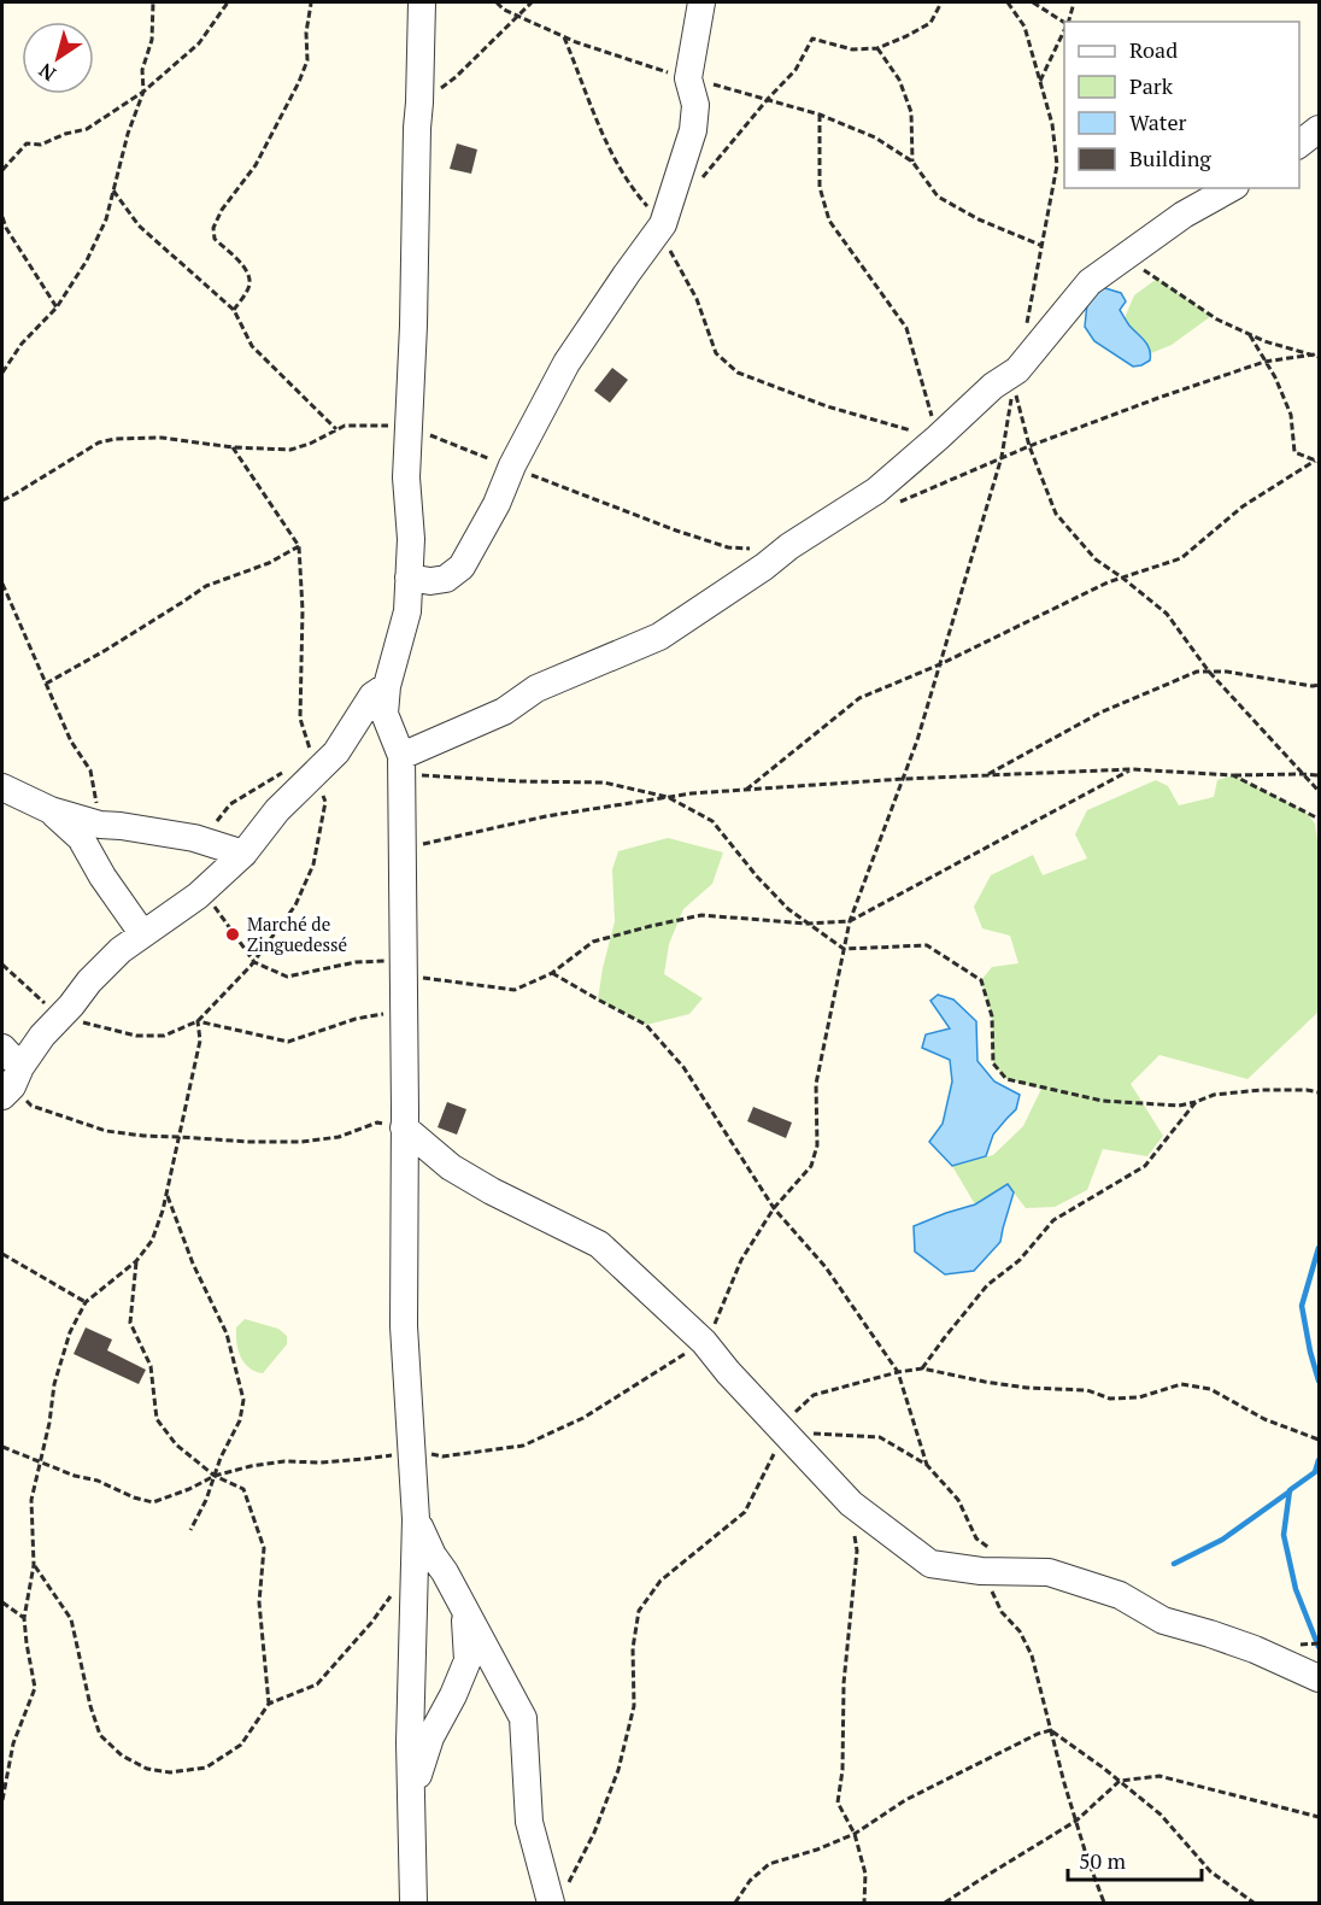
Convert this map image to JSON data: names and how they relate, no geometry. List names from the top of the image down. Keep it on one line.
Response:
{"places":["Marché de Zinguedessé"],"legend":["Road","Park","Water","Building"],"scale_bar":"50 m","north":"bottom left"}
